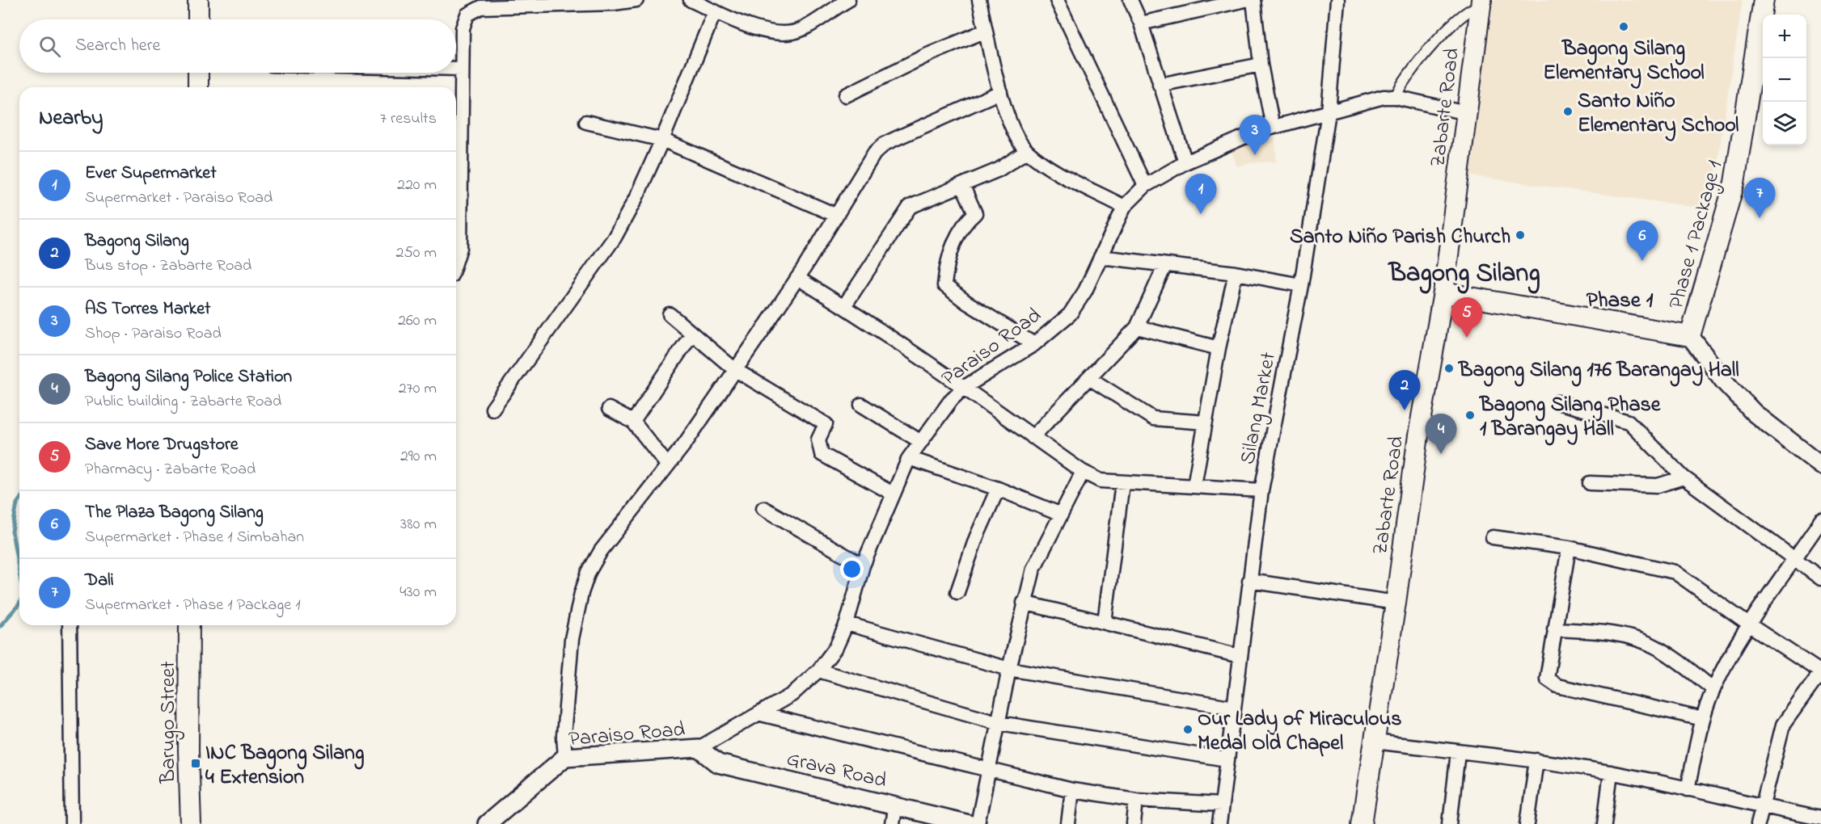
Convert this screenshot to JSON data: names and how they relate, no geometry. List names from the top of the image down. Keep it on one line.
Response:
{"streets":{"main road":["Zabarte Road","Phase 1 Package 1","Barugo Street"],"street":["Paraiso Road","Silang Market","Grava Road"]},"crossings":[["Zabarte Road","Paraiso Road"],["Paraiso Road","Silang Market"],["Paraiso Road","Grava Road"]],"districts":["Bagong Silang","Phase 1"],"places":{"other":["Bagong Silang Elementary School","Santo Niño Elementary School","Santo Niño Parish Church","Bagong Silang 176 Barangay Hall","Bagong Silang Phase 1 Barangay Hall","Our Lady of Miraculous Medal Old Chapel"],"transit":["INC Bagong Silang 4 Extension"]},"page":{"map_buttons":["+","−"],"search":"Search here","heading":["Nearby","7 results"],"pins":["3","1","7","6","5","2","4"],"list":[{"mark":"1","name":"Ever Supermarket","note":"Supermarket · Paraiso Road","value":"220 m"},{"mark":"2","name":"Bagong Silang","note":"Bus stop · Zabarte Road","value":"250 m"},{"mark":"3","name":"AS Torres Market","note":"Shop · Paraiso Road","value":"260 m"},{"mark":"4","name":"Bagong Silang Police Station","note":"Public building · Zabarte Road","value":"270 m"},{"mark":"5","name":"Save More Drugstore","note":"Pharmacy · Zabarte Road","value":"290 m"},{"mark":"6","name":"The Plaza Bagong Silang","note":"Supermarket · Phase 1 Simbahan","value":"380 m"},{"mark":"7","name":"Dali","note":"Supermarket · Phase 1 Package 1","value":"430 m"}]}}
